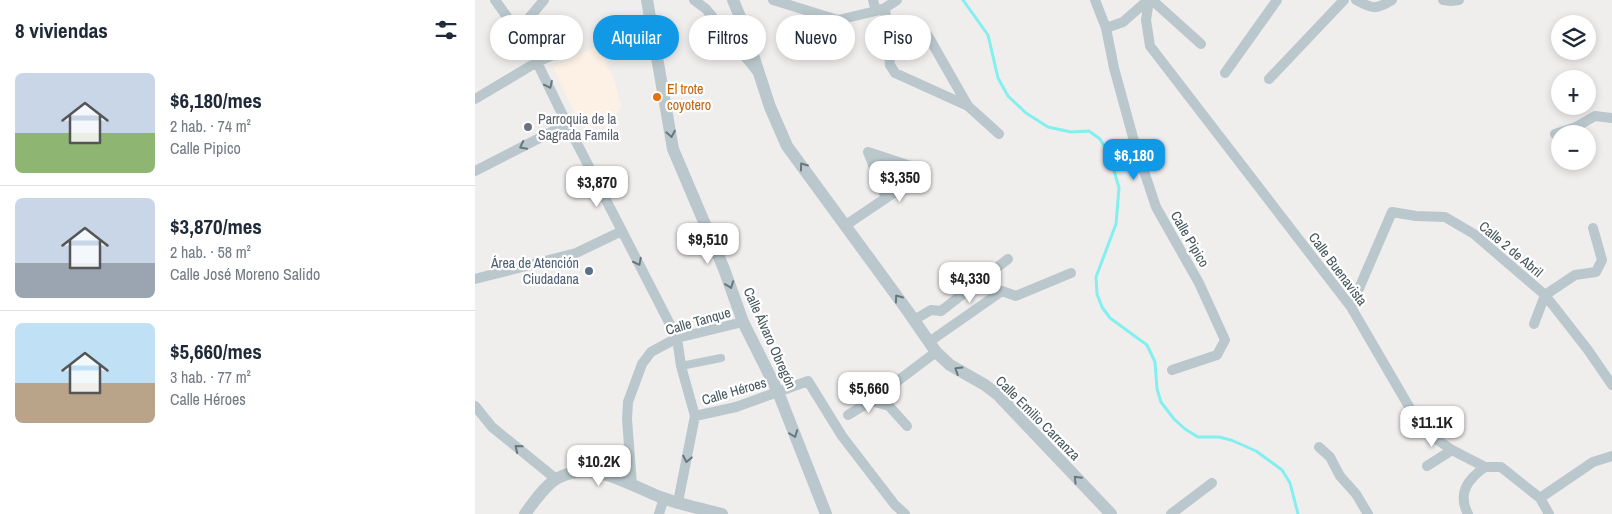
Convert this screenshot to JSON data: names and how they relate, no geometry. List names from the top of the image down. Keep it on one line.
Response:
{"streets":{"street":["Calle Pipico","Calle 2 de Abril","Calle Buenavista","Calle Tanque","Calle Álvaro Obregón","Calle Héroes","Calle Emilio Carranza"]},"crossings":[["Calle 2 de Abril","Calle Buenavista"],["Calle Tanque","Calle Álvaro Obregón"],["Calle Álvaro Obregón","Calle Héroes"]],"one_way":["Calle Emilio Carranza"],"places":["El trote coyotero","Parroquia de la Sagrada Famila","Área de Atención Ciudadana"],"page":{"heading":"8 viviendas","map_buttons":["+","−"],"chip":["Comprar","Alquilar","Filtros","Nuevo","Piso"],"list":[{"name":"$6,180/mes","note":"2 hab. · 74 m² · Calle Pipico"},{"name":"$3,870/mes","note":"2 hab. · 58 m² · Calle José Moreno Salido"},{"name":"$5,660/mes","note":"3 hab. · 77 m² · Calle Héroes"}],"price":["$6,180","$3,350","$3,870","$9,510","$4,330","$5,660","$11.1K","$10.2K"]}}
